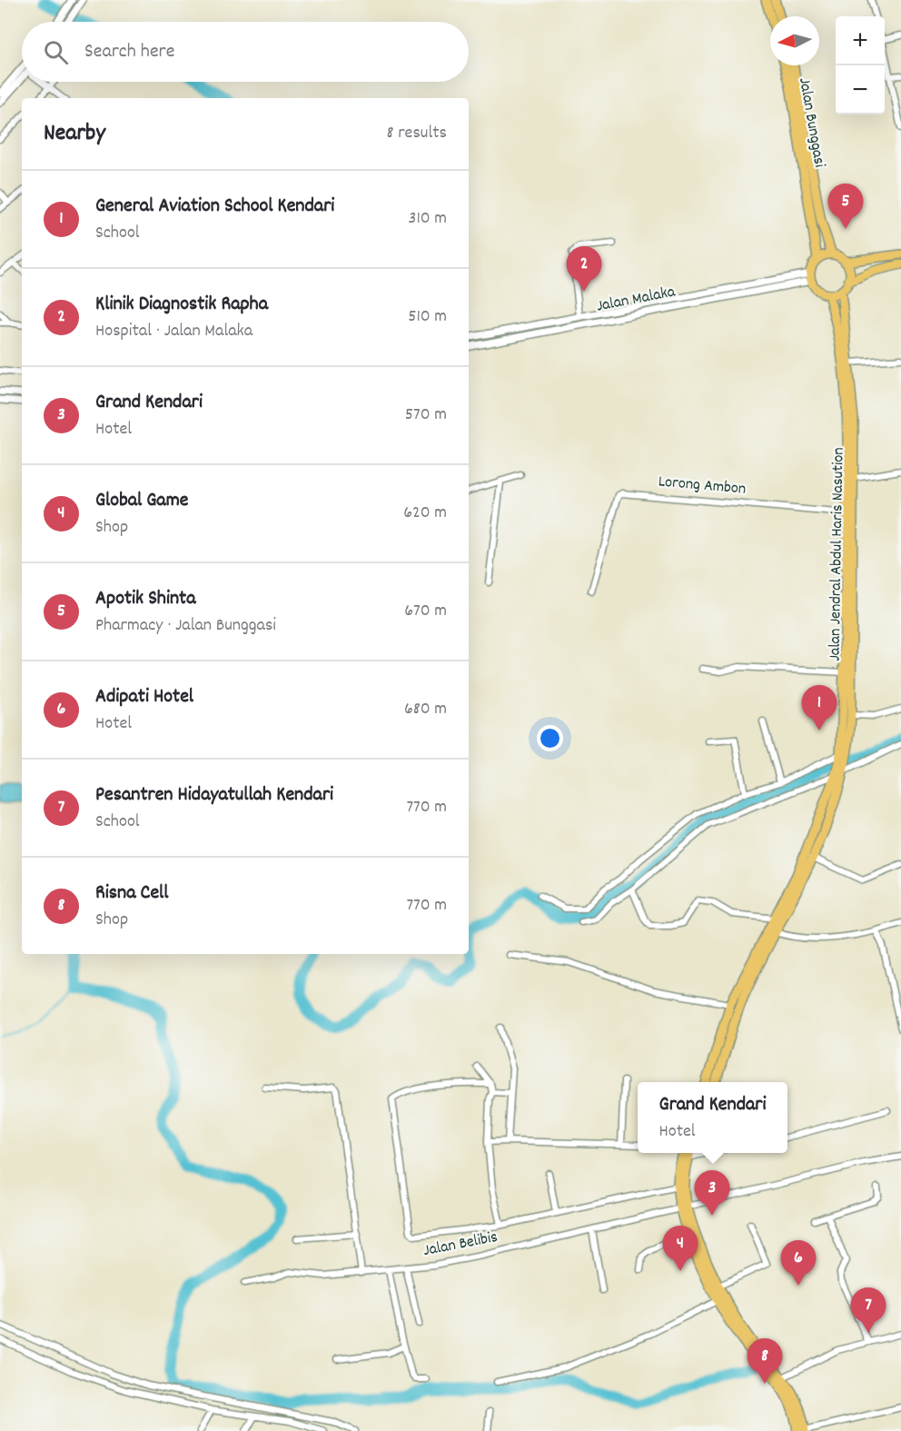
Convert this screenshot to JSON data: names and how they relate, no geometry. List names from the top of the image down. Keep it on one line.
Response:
{"streets":{"highway":["Jalan Bunggasi","Jalan Jendral Abdul Haris Nasution"],"street":["Jalan Malaka","Lorong Ambon","Jalan Belibis"]},"crossings":[["Jalan Bunggasi","Jalan Malaka"],["Jalan Bunggasi","Jalan Jendral Abdul Haris Nasution"],["Jalan Malaka","Jalan Jendral Abdul Haris Nasution"],["Lorong Ambon","Jalan Jendral Abdul Haris Nasution"]],"north":"left","page":{"map_buttons":["+","−"],"search":"Search here","heading":["Nearby","8 results"],"list":[{"mark":"1","name":"General Aviation School Kendari","note":"School","value":"310 m"},{"mark":"2","name":"Klinik Diagnostik Rapha","note":"Hospital · Jalan Malaka","value":"510 m"},{"mark":"3","name":"Grand Kendari","note":"Hotel","value":"570 m"},{"mark":"4","name":"Global Game","note":"Shop","value":"620 m"},{"mark":"5","name":"Apotik Shinta","note":"Pharmacy · Jalan Bunggasi","value":"670 m"},{"mark":"6","name":"Adipati Hotel","note":"Hotel","value":"680 m"},{"mark":"7","name":"Pesantren Hidayatullah Kendari","note":"School","value":"770 m"},{"mark":"8","name":"Risna Cell","note":"Shop","value":"770 m"}],"pins":["5","2","1","3","4","6","7","8"],"popup":["Grand Kendari","Hotel"]}}
